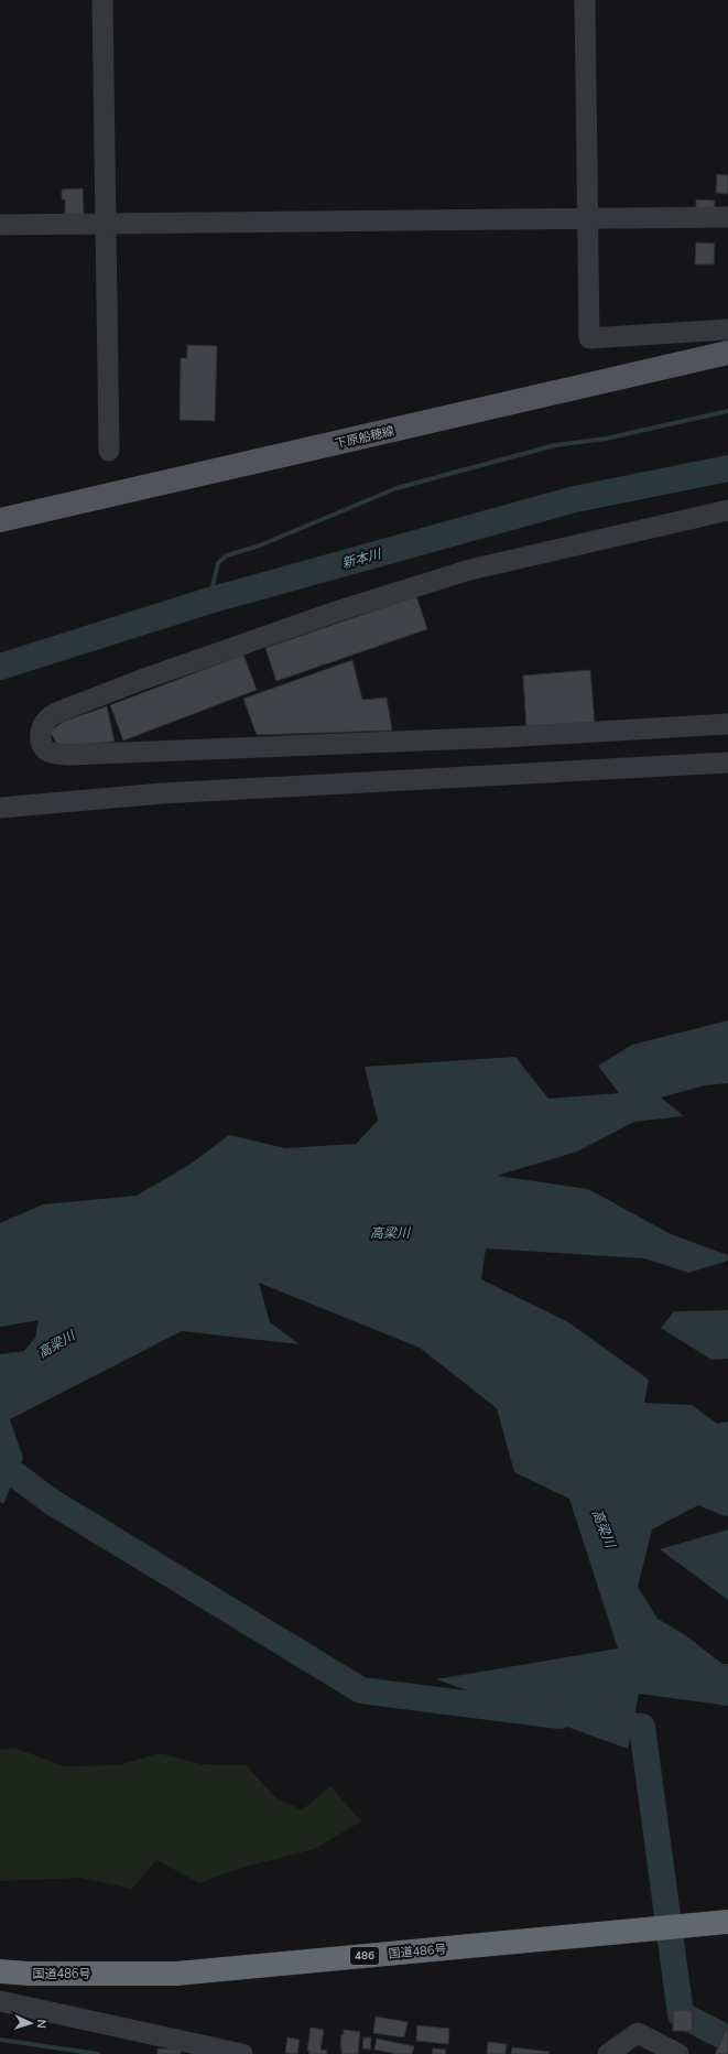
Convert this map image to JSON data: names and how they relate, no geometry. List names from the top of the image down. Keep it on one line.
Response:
{"streets":{"highway":["国道486号","486"],"main road":["下原船穂線"]},"water":["新本川","高梁川"],"north":"right"}
